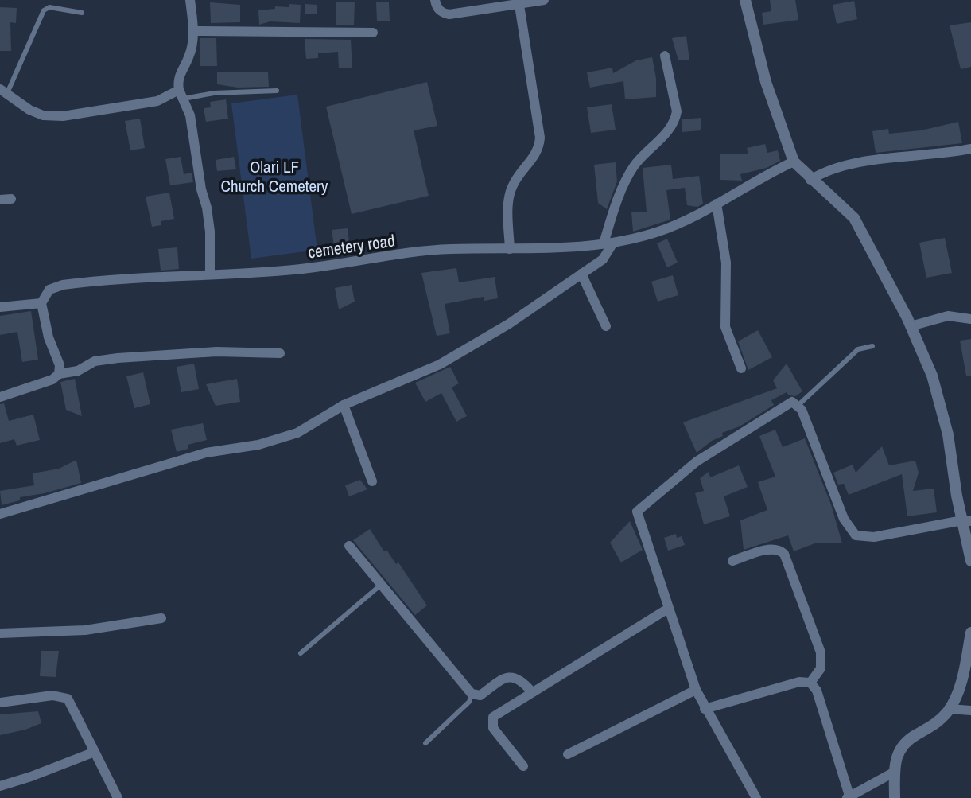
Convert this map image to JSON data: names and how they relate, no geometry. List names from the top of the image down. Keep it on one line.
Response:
{"streets":{"street":["cemetery road"]},"parks":["Olari LF Church Cemetery"]}
